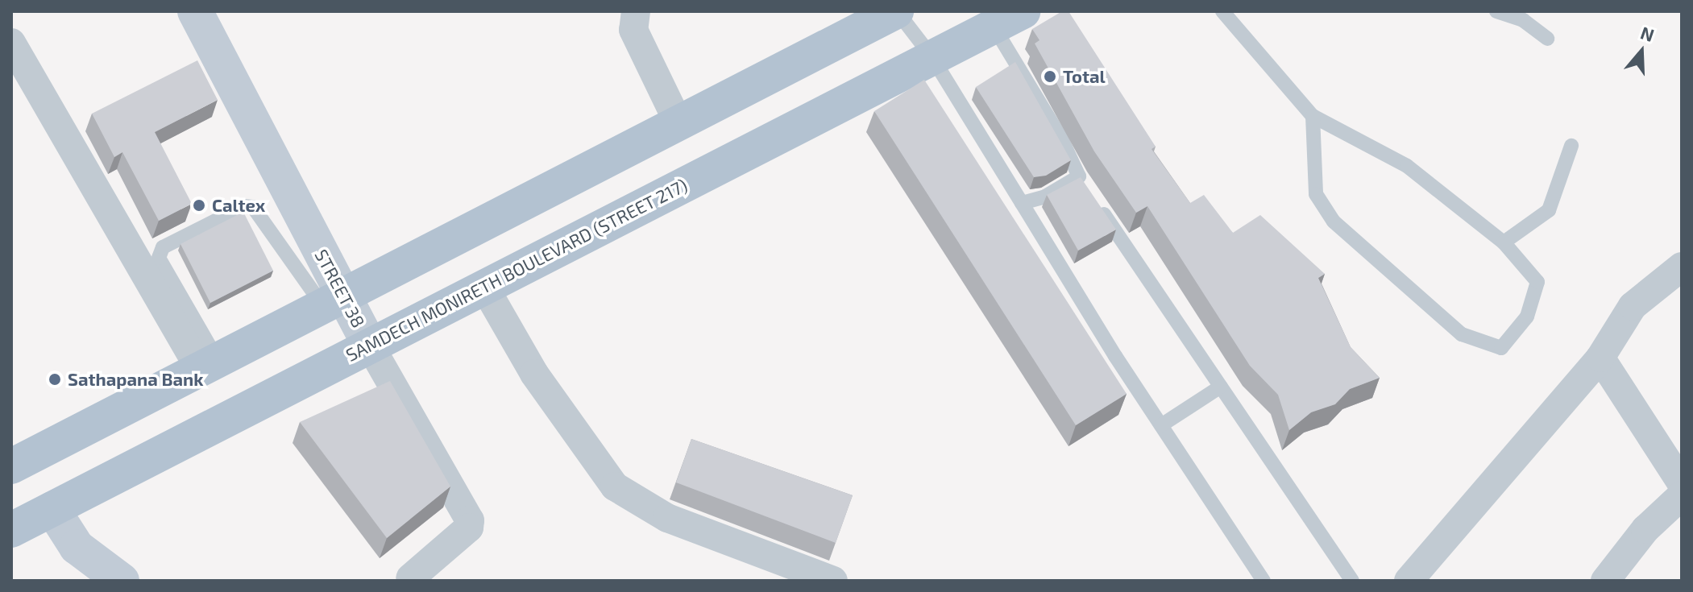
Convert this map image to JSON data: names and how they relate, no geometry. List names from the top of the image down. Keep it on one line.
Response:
{"streets":{"main road":["SAMDECH MONIRETH BOULEVARD (STREET 217)"],"street":["STREET 38"]},"crossings":[["SAMDECH MONIRETH BOULEVARD (STREET 217)","STREET 38"]],"places":["Total","Caltex","Sathapana Bank"],"north":"top"}
